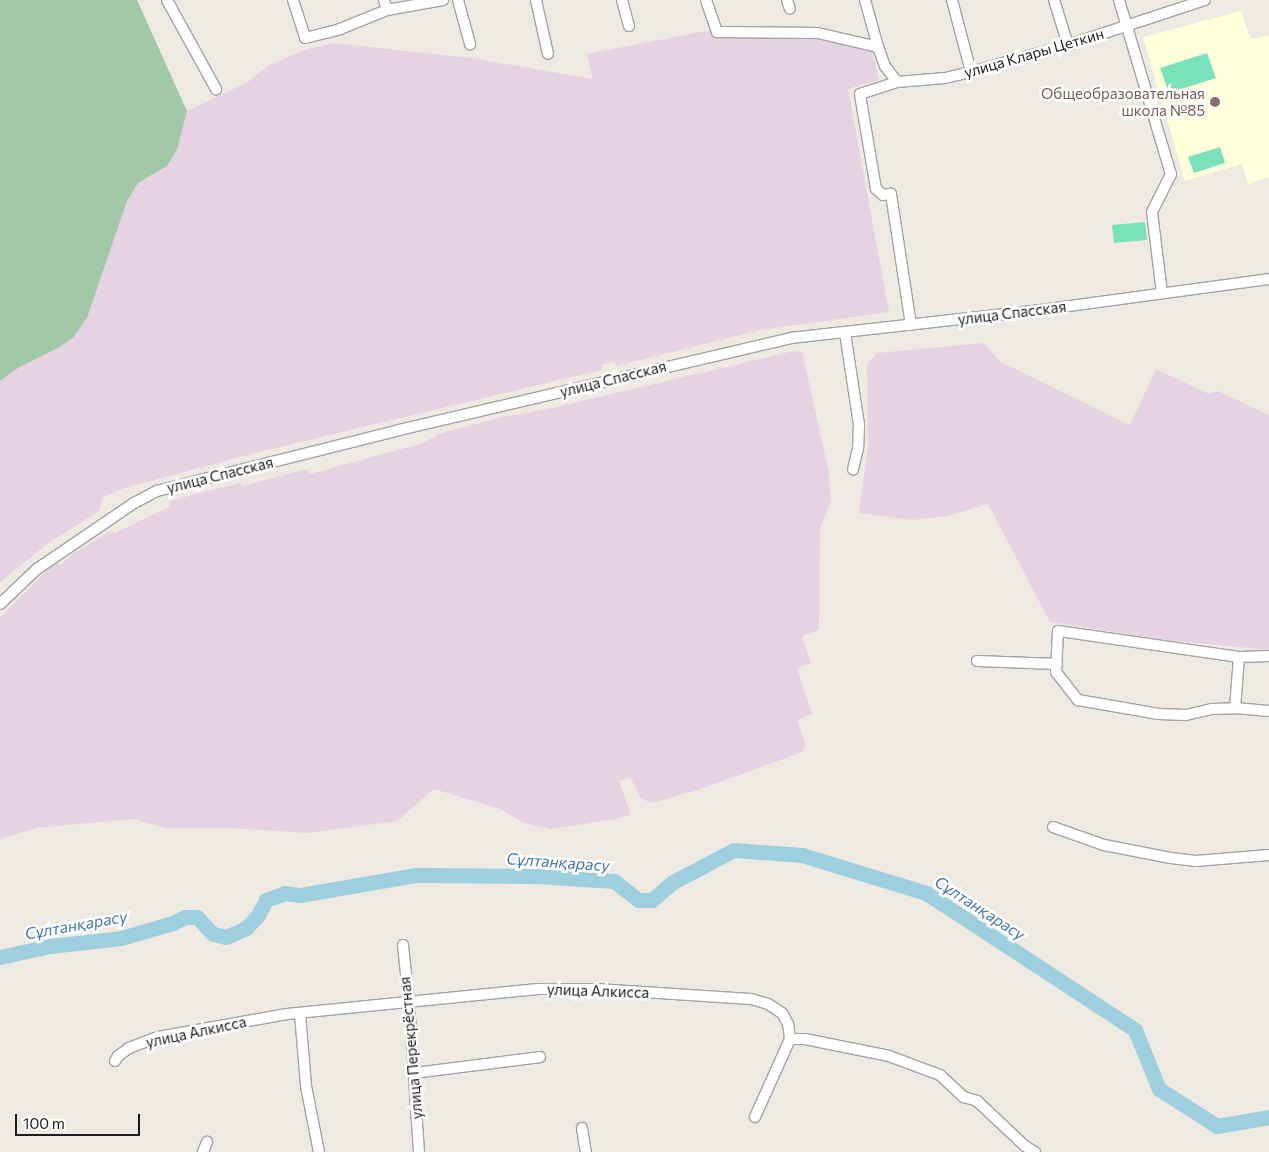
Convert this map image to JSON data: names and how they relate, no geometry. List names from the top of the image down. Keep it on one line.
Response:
{"streets":{"street":["улица Клары Цеткин","улица Спасская","улица Алкисса","улица Перекрёстная"]},"crossings":[["улица Клары Цеткин","улица Спасская"],["улица Алкисса","улица Перекрёстная"]],"water":["Сұлтанқарасу"],"places":["Общеобразовательная школа №85"],"scale_bar":"100 m"}
